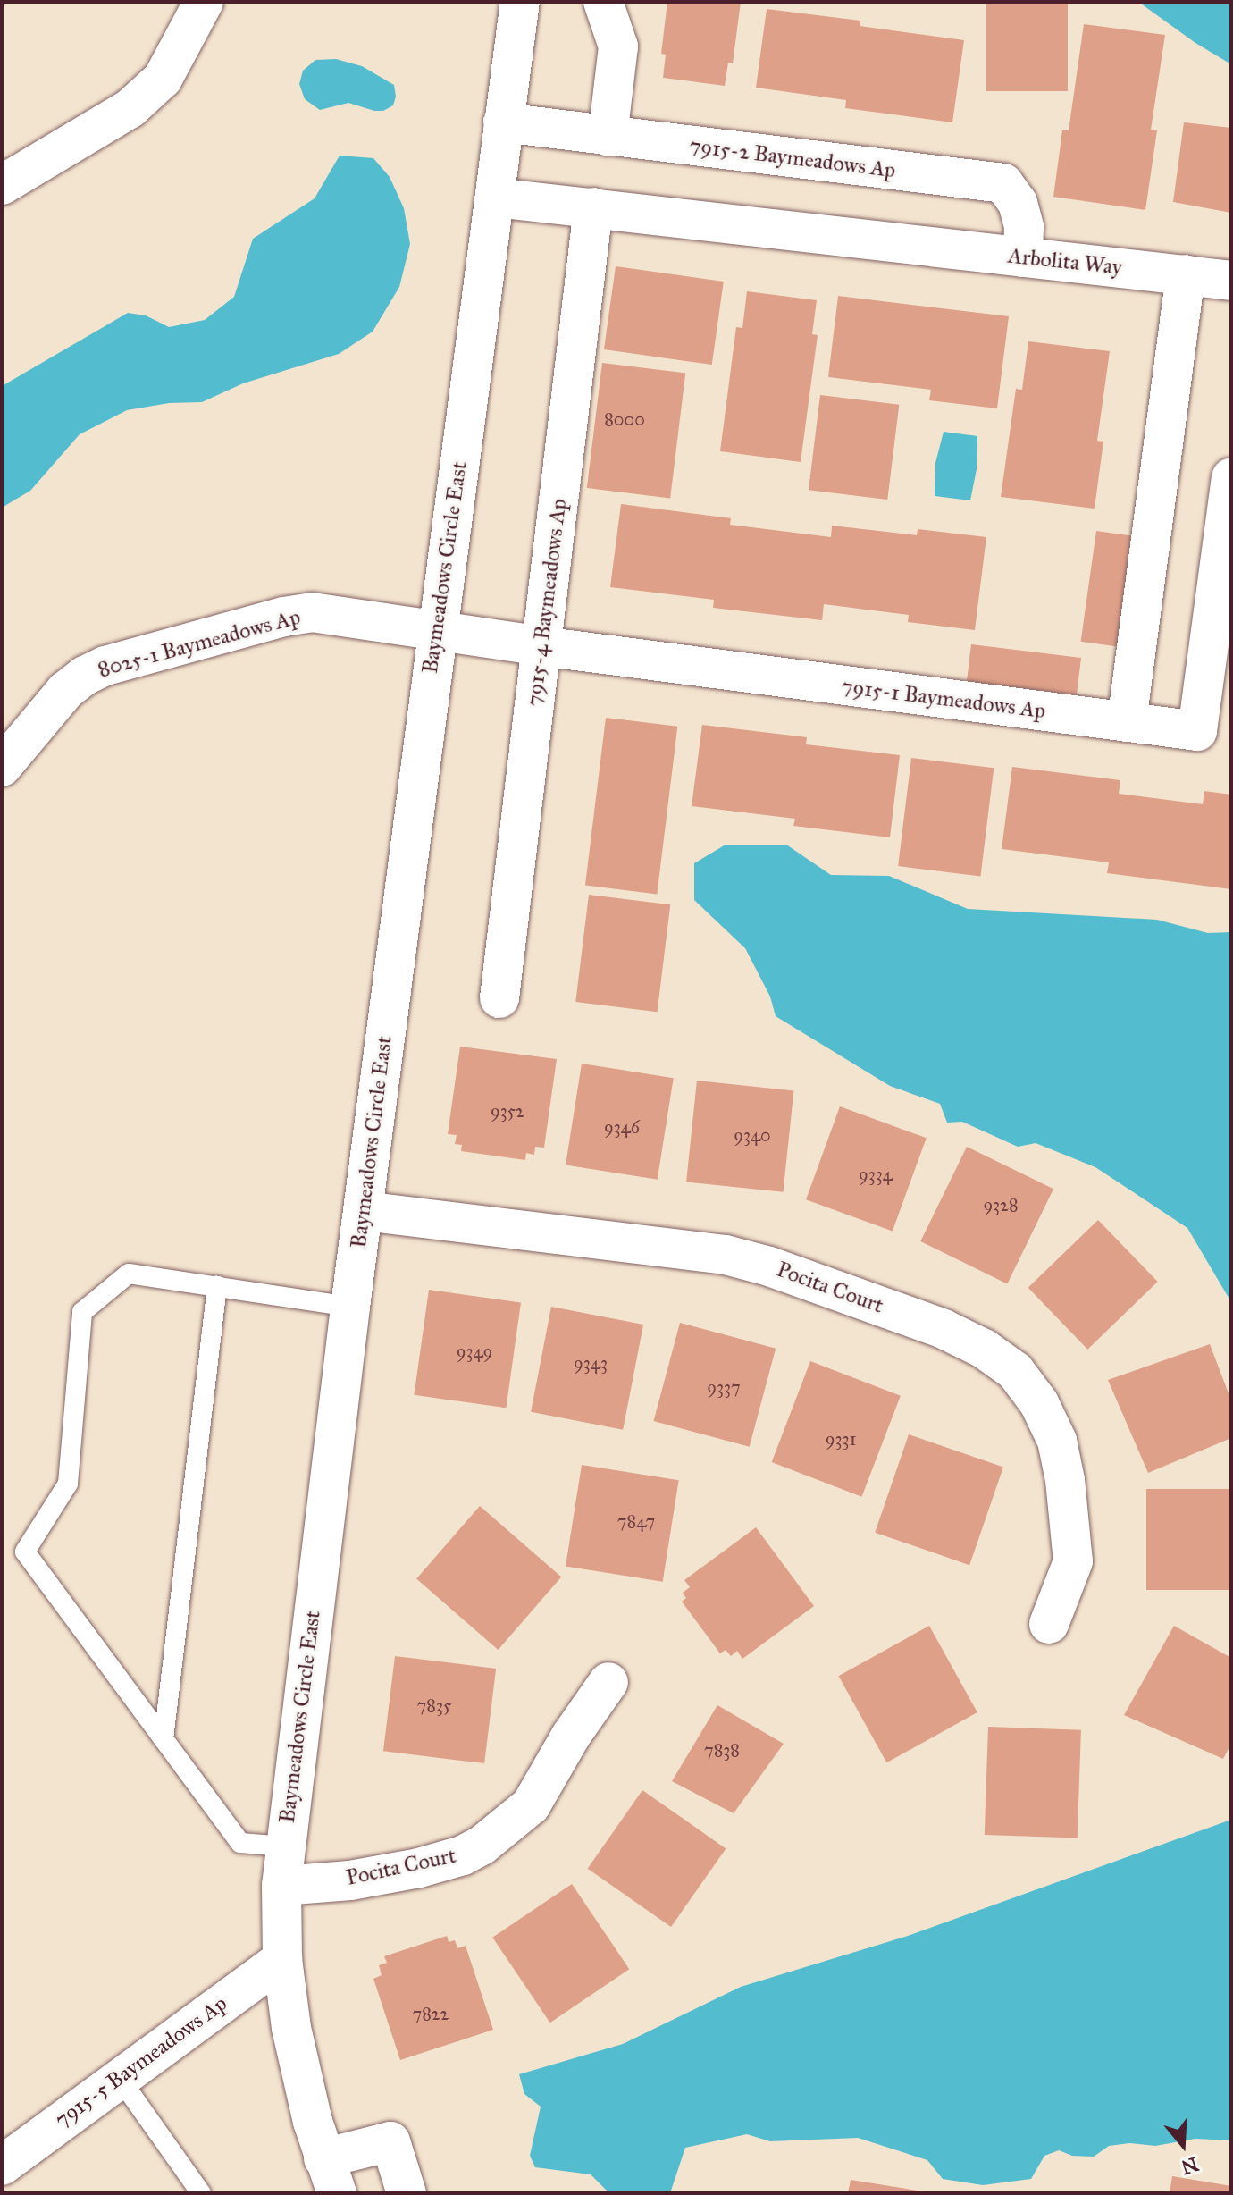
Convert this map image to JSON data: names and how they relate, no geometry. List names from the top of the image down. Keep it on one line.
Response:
{"streets":{"street":["7915-2 Baymeadows Ap","Arbolita Way","Baymeadows Circle East","7915-4 Baymeadows Ap","8025-1 Baymeadows Ap","7915-1 Baymeadows Ap","Pocita Court","7915-5 Baymeadows Ap"]},"crossings":[["7915-2 Baymeadows Ap","Arbolita Way"],["7915-2 Baymeadows Ap","Baymeadows Circle East"],["Arbolita Way","Baymeadows Circle East"],["Arbolita Way","7915-4 Baymeadows Ap"],["Baymeadows Circle East","8025-1 Baymeadows Ap"],["Baymeadows Circle East","7915-1 Baymeadows Ap"],["Baymeadows Circle East","Pocita Court"],["Baymeadows Circle East","7915-5 Baymeadows Ap"],["7915-4 Baymeadows Ap","7915-1 Baymeadows Ap"],["8025-1 Baymeadows Ap","7915-1 Baymeadows Ap"]],"house_numbers":["8000","9352","9346","9340","9334","9328","9349","9343","9337","9331","7847","7835","7838","7822"],"north":"bottom"}
